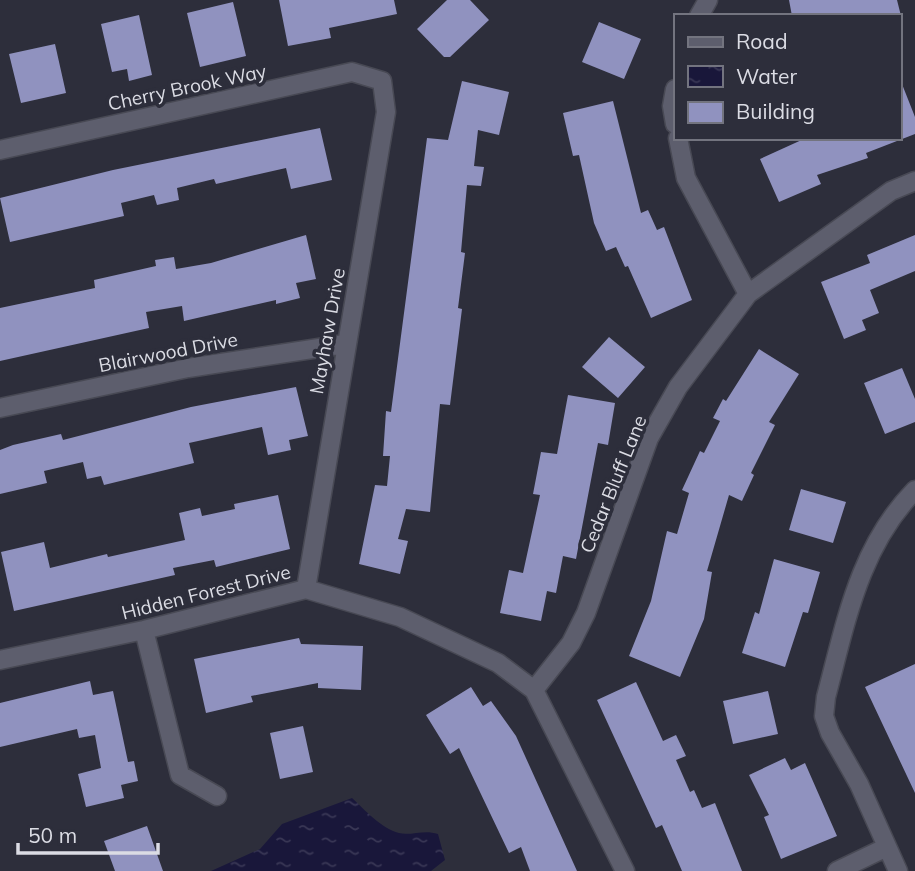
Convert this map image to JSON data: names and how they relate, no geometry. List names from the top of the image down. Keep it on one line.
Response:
{"streets":{"street":["Cherry Brook Way","Mayhaw Drive","Blairwood Drive","Cedar Bluff Lane","Hidden Forest Drive"]},"crossings":[["Cherry Brook Way","Mayhaw Drive"],["Mayhaw Drive","Blairwood Drive"],["Mayhaw Drive","Hidden Forest Drive"],["Cedar Bluff Lane","Hidden Forest Drive"]],"legend":["Road","Water","Building"],"scale_bar":"50 m"}
